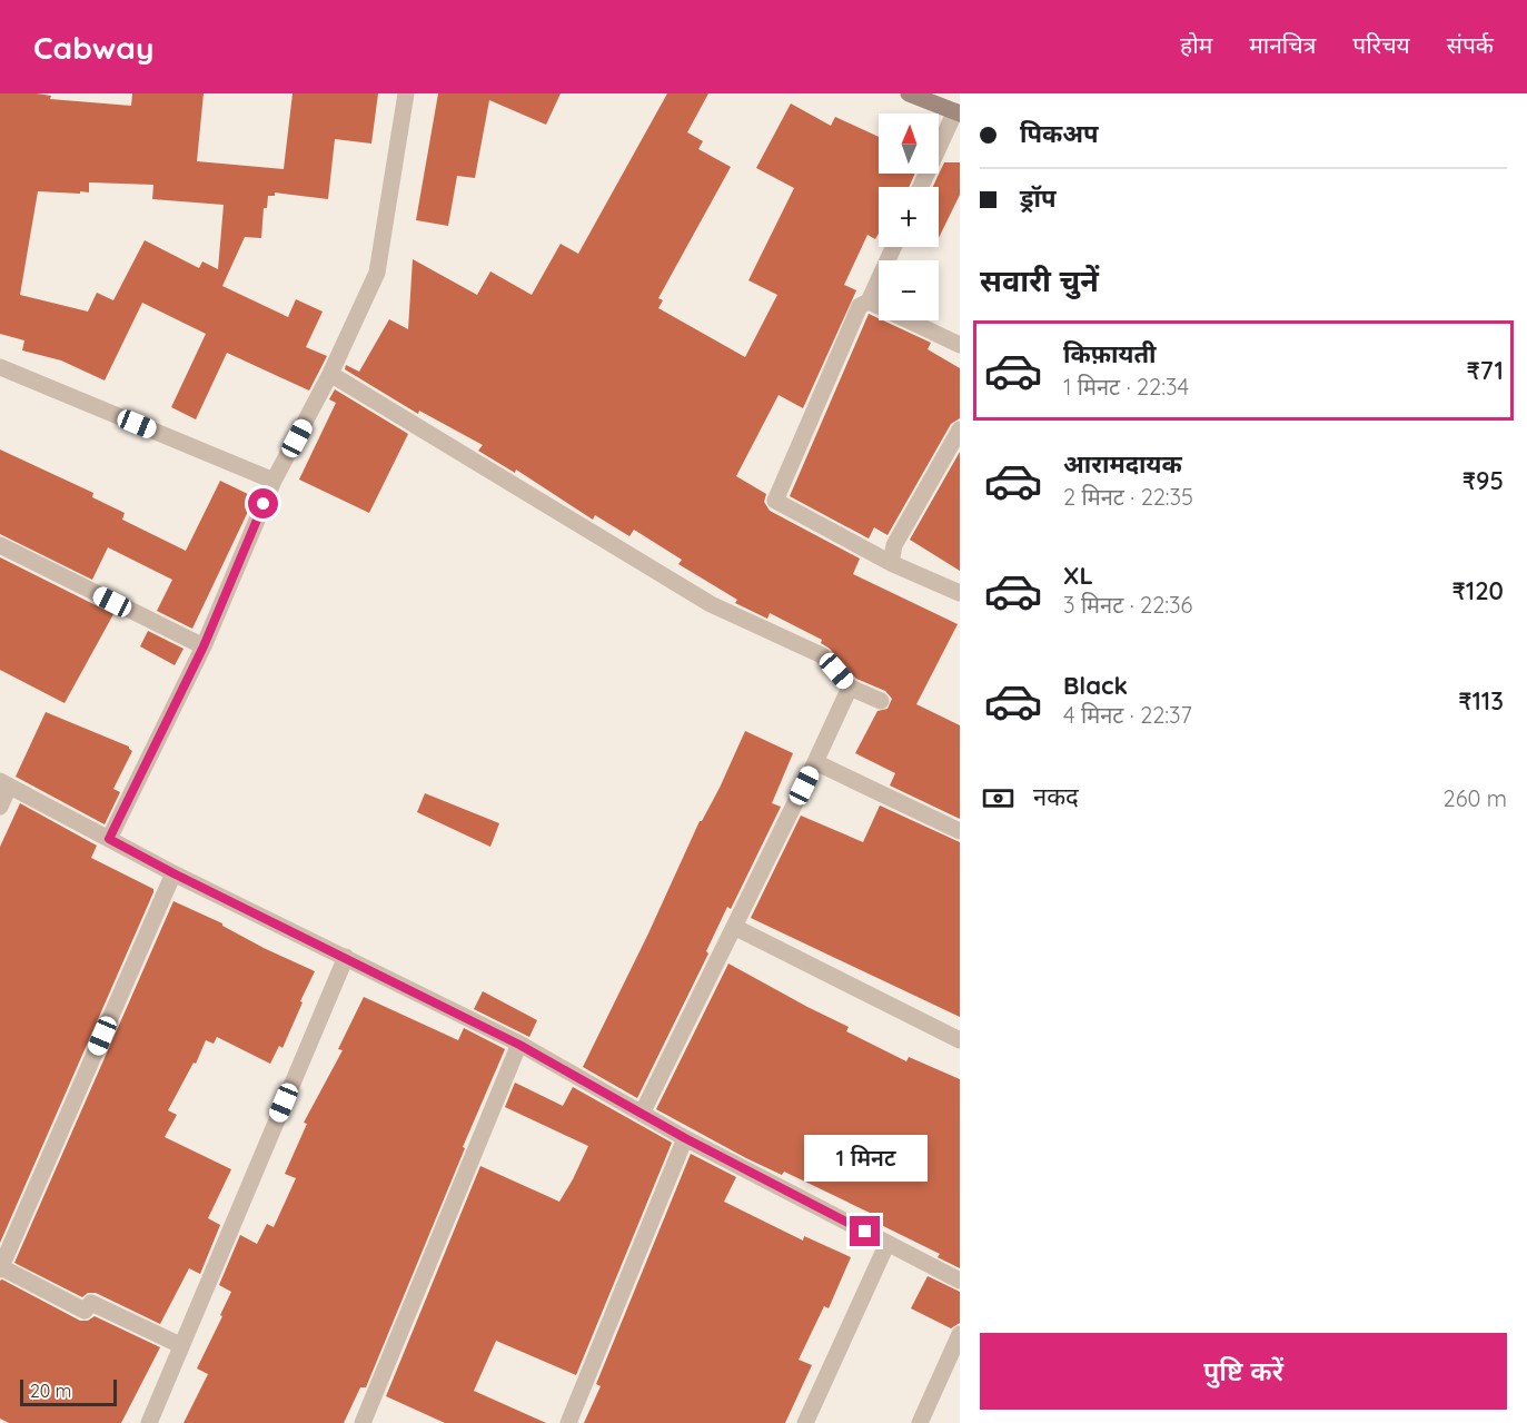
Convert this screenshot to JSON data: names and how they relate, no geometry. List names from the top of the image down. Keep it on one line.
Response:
{"scale_bar":"20 m","north":"top","page":{"header":"Cabway","nav":["होम","मानचित्र","परिचय","संपर्क"],"banner":["पिकअप","ड्रॉप"],"map_buttons":["+","−"],"heading":"सवारी चुनें","list":[{"name":"किफ़ायती","note":"1 मिनट · 22:34","value":"₹71"},{"name":"आरामदायक","note":"2 मिनट · 22:35","value":"₹95"},{"name":"XL","note":"3 मिनट · 22:36","value":"₹120"},{"name":"Black","note":"4 मिनट · 22:37","value":"₹113"}],"pay":["नकद","260 m"],"bubble":"1 मिनट","buttons":"पुष्टि करें","scale":"20 m"}}
